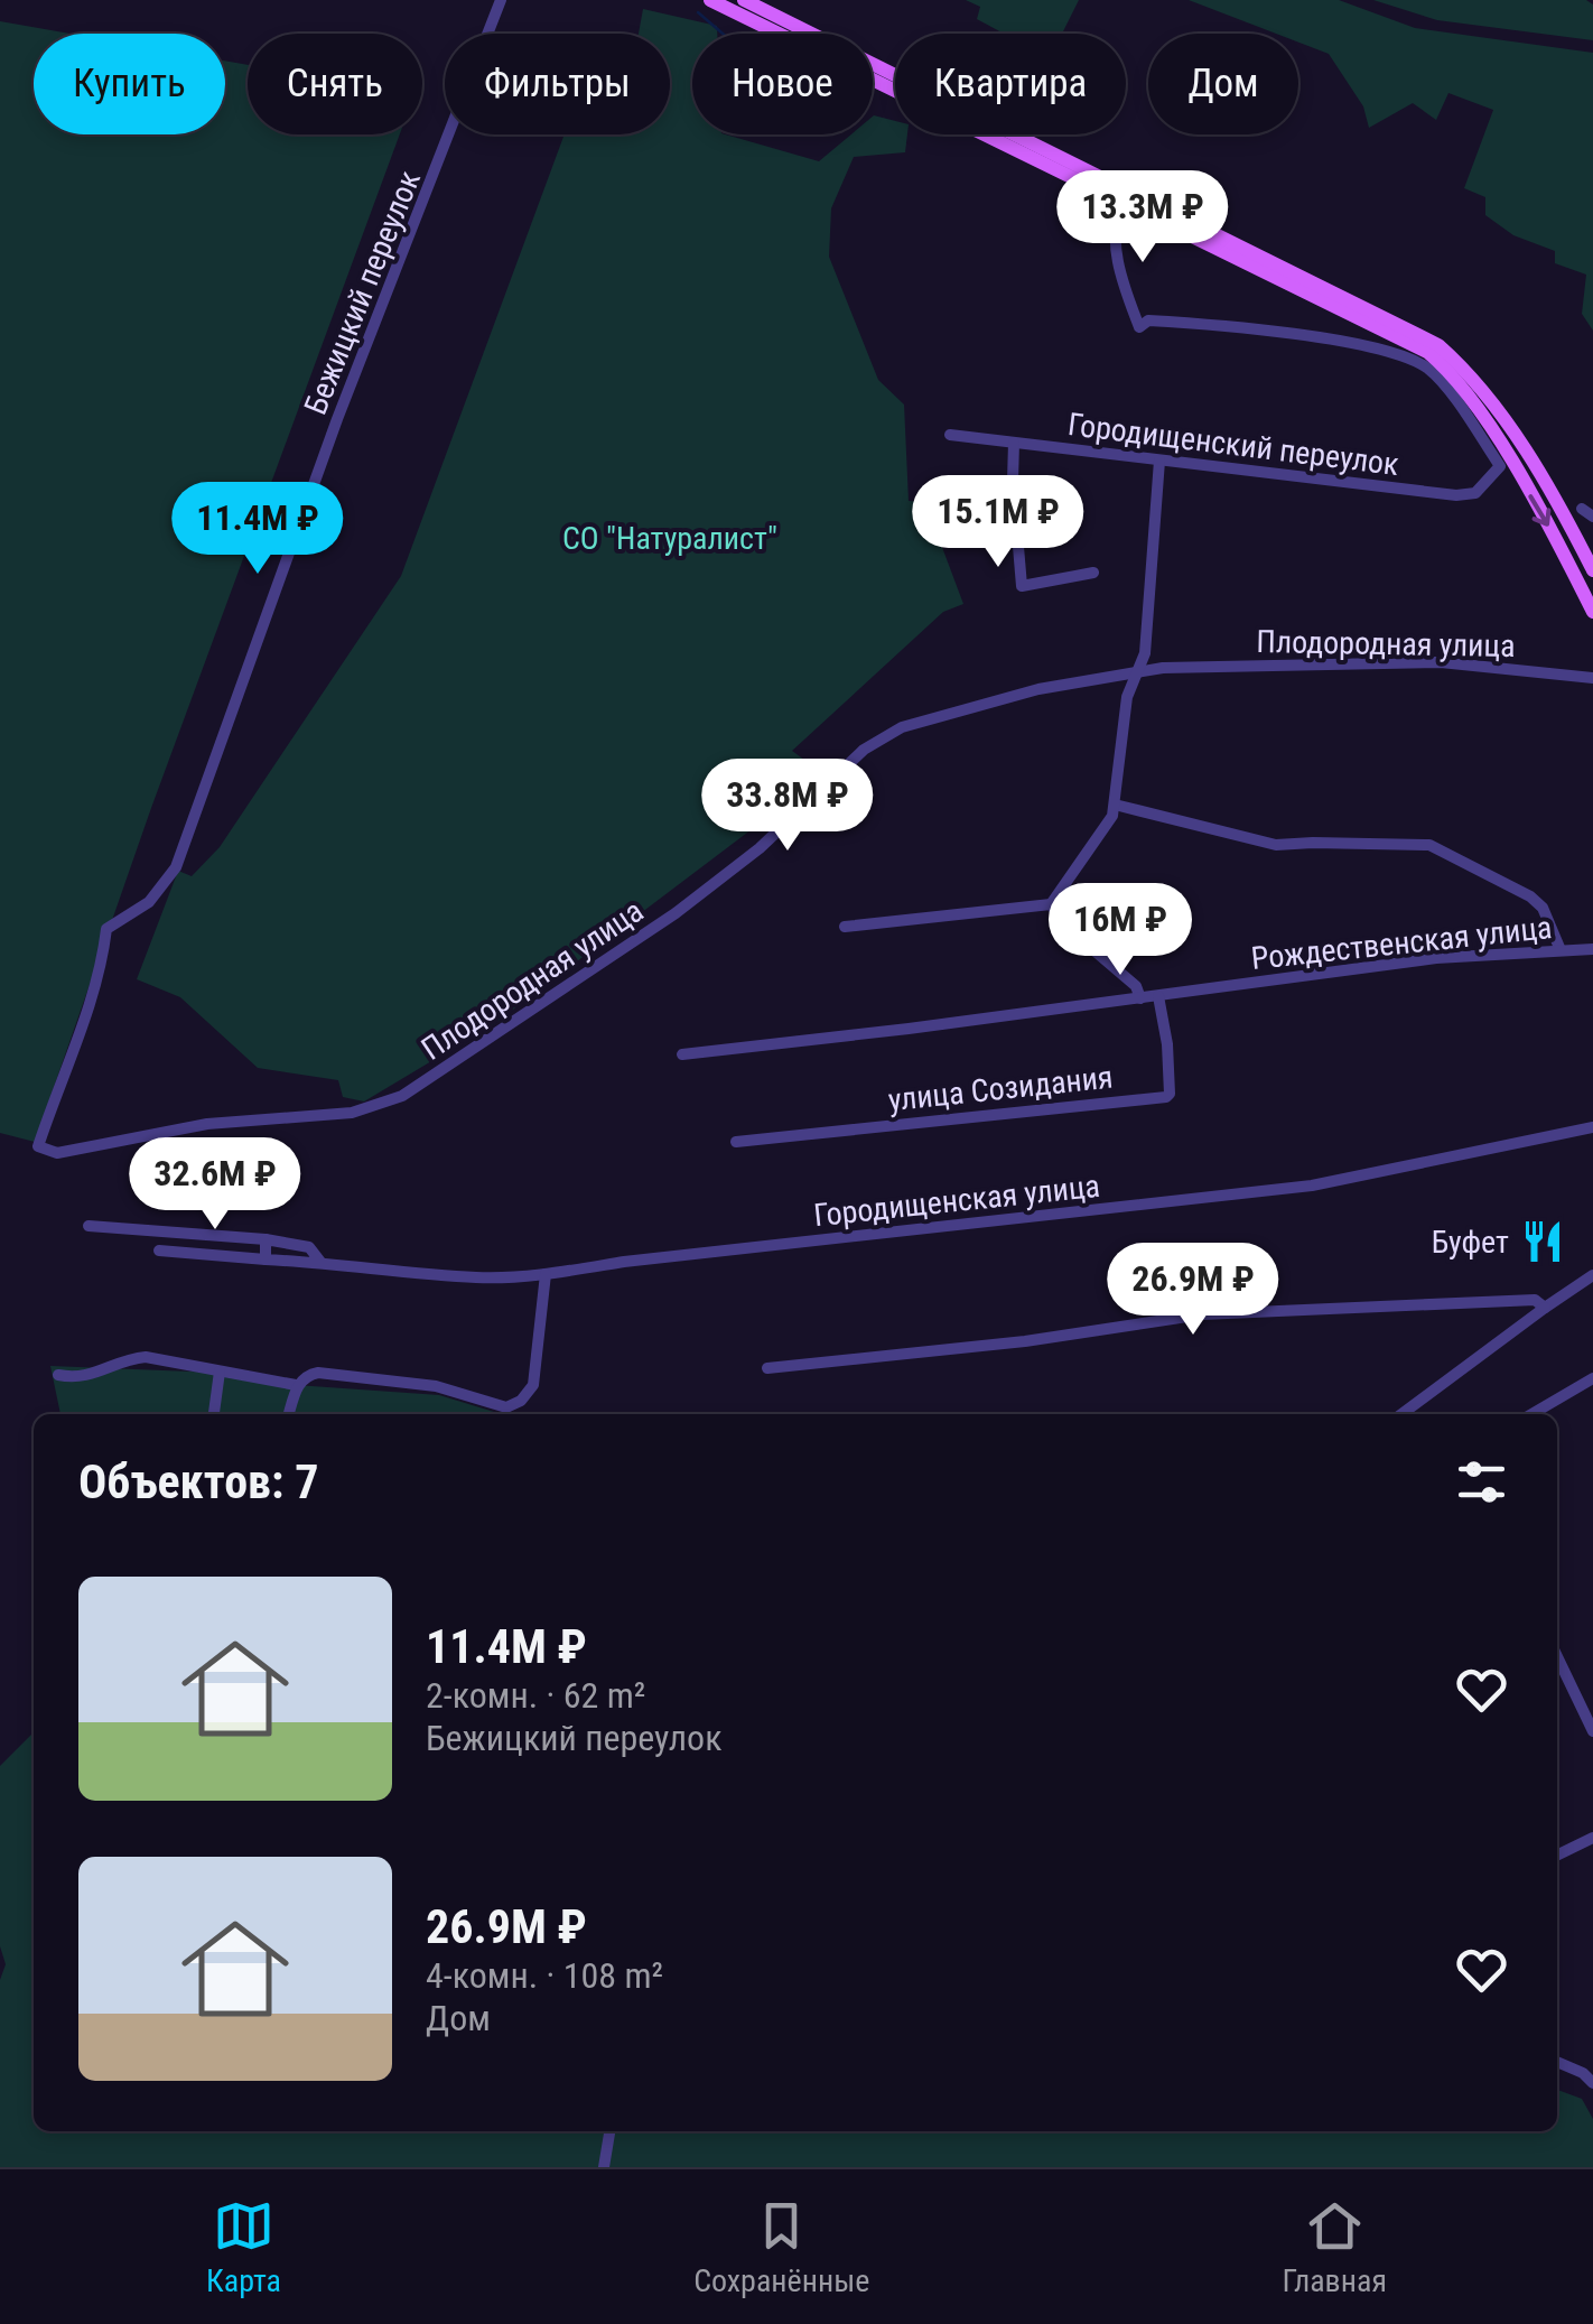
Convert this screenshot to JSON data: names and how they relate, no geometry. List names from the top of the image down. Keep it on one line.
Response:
{"streets":{"street":["Бежицкий переулок","Городищенский переулок","Плодородная улица","Рождественская улица","улица Созидания","Городищенская улица"]},"crossings":[["Бежицкий переулок","Плодородная улица"],["Рождественская улица","улица Созидания"]],"parks":["СО \"Натуралист\""],"places":{"restaurant":["Буфет"]},"page":{"chip":["Купить","Снять","Фильтры","Новое","Квартира","Дом"],"price":["13.3M ₽","15.1M ₽","11.4M ₽","33.8M ₽","16M ₽","32.6M ₽","26.9M ₽"],"heading":"Объектов: 7","list":[{"name":"11.4M ₽","note":"2-комн. · 62 m² · Бежицкий переулок"},{"name":"26.9M ₽","note":"4-комн. · 108 m² · Дом"}],"tabs":["Карта","Сохранённые","Главная"]}}
